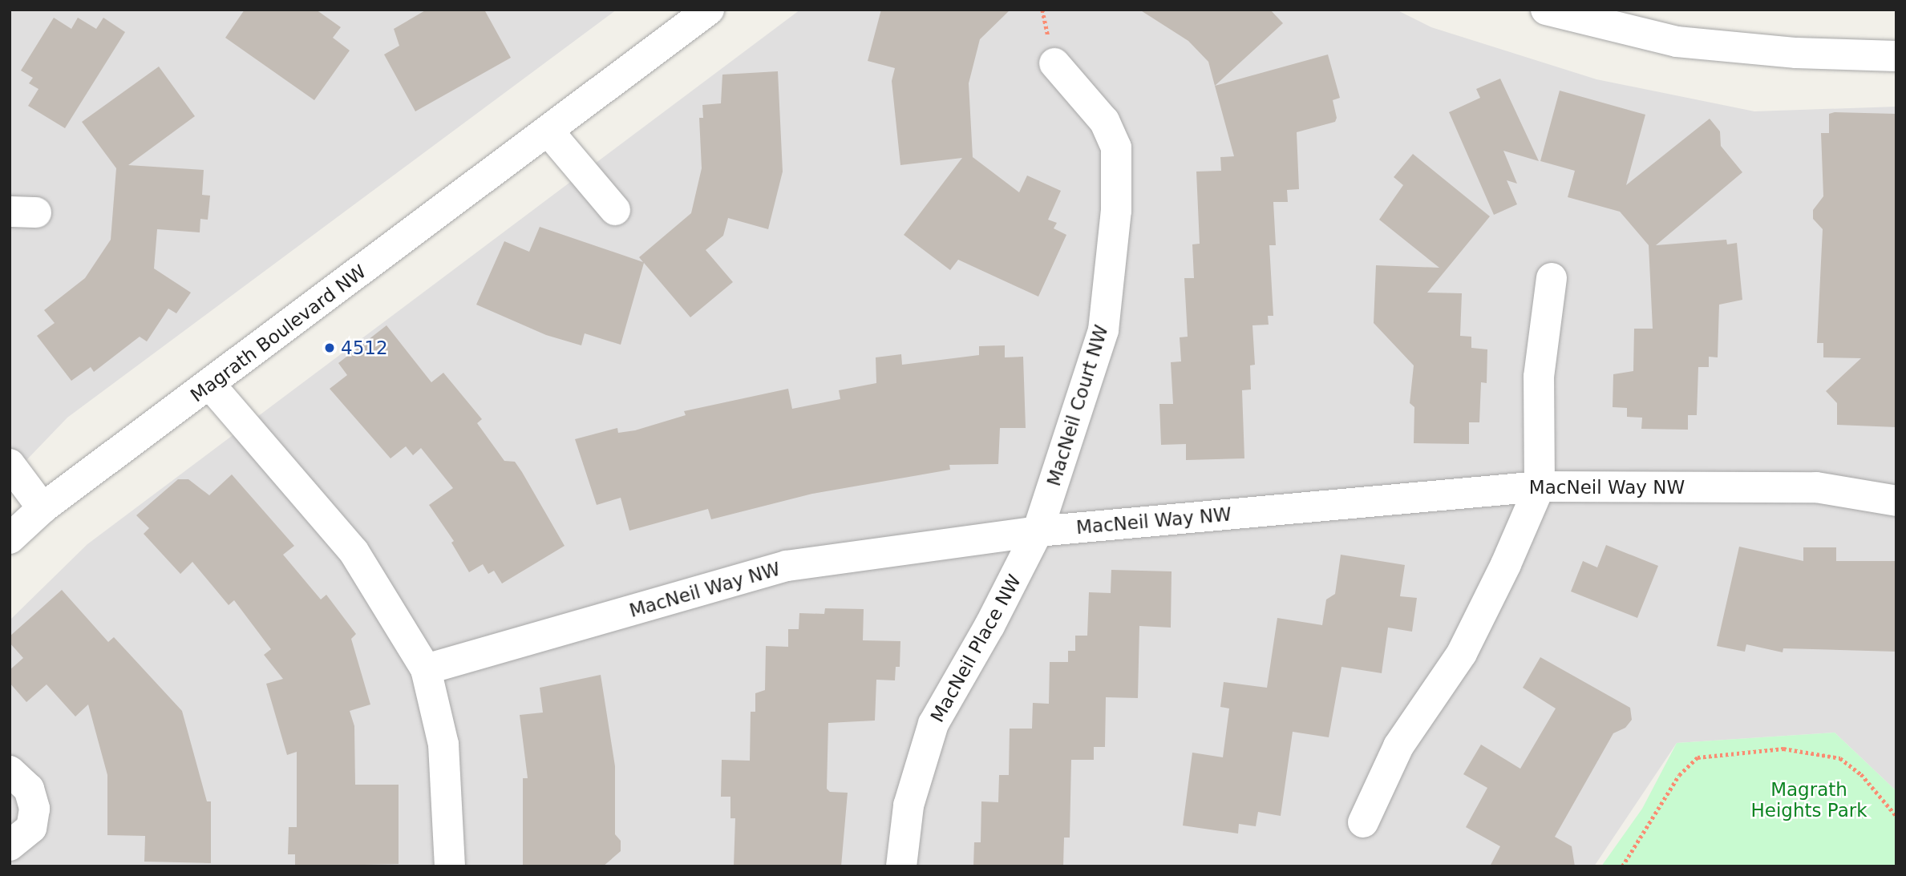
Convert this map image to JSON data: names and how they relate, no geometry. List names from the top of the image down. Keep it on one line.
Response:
{"streets":{"street":["Magrath Boulevard NW","MacNeil Court NW","MacNeil Way NW","MacNeil Place NW"]},"crossings":[["MacNeil Court NW","MacNeil Way NW"],["MacNeil Court NW","MacNeil Place NW"],["MacNeil Way NW","MacNeil Place NW"]],"parks":["Magrath Heights Park"],"places":["4512"]}
